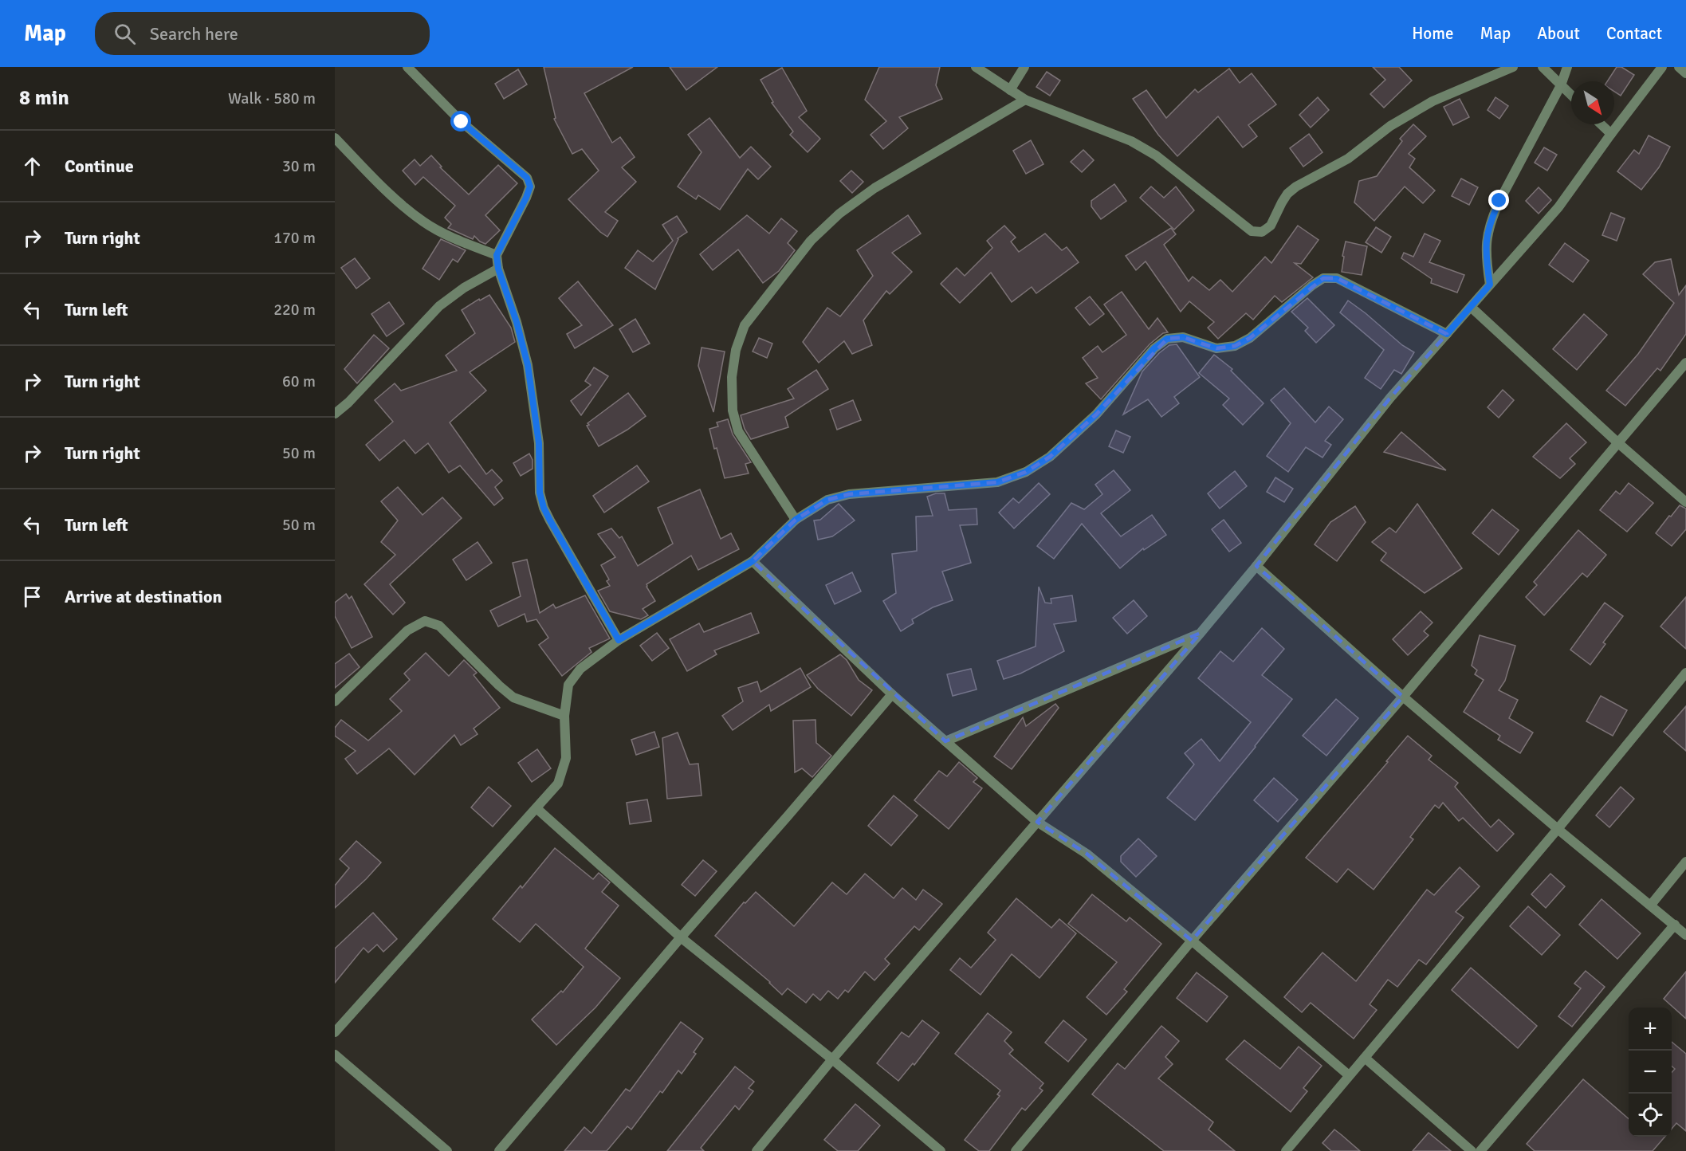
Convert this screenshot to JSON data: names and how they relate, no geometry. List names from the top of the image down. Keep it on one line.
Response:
{"north":"bottom right","page":{"header":"Map","search":"Search here","nav":["Home","Map","About","Contact"],"heading":["8 min","Walk · 580 m"],"list":[["Continue","30 m"],["Turn right","170 m"],["Turn left","220 m"],["Turn right","60 m"],["Turn right","50 m"],["Turn left","50 m"],"Arrive at destination"],"map_buttons":["+","−"]}}
